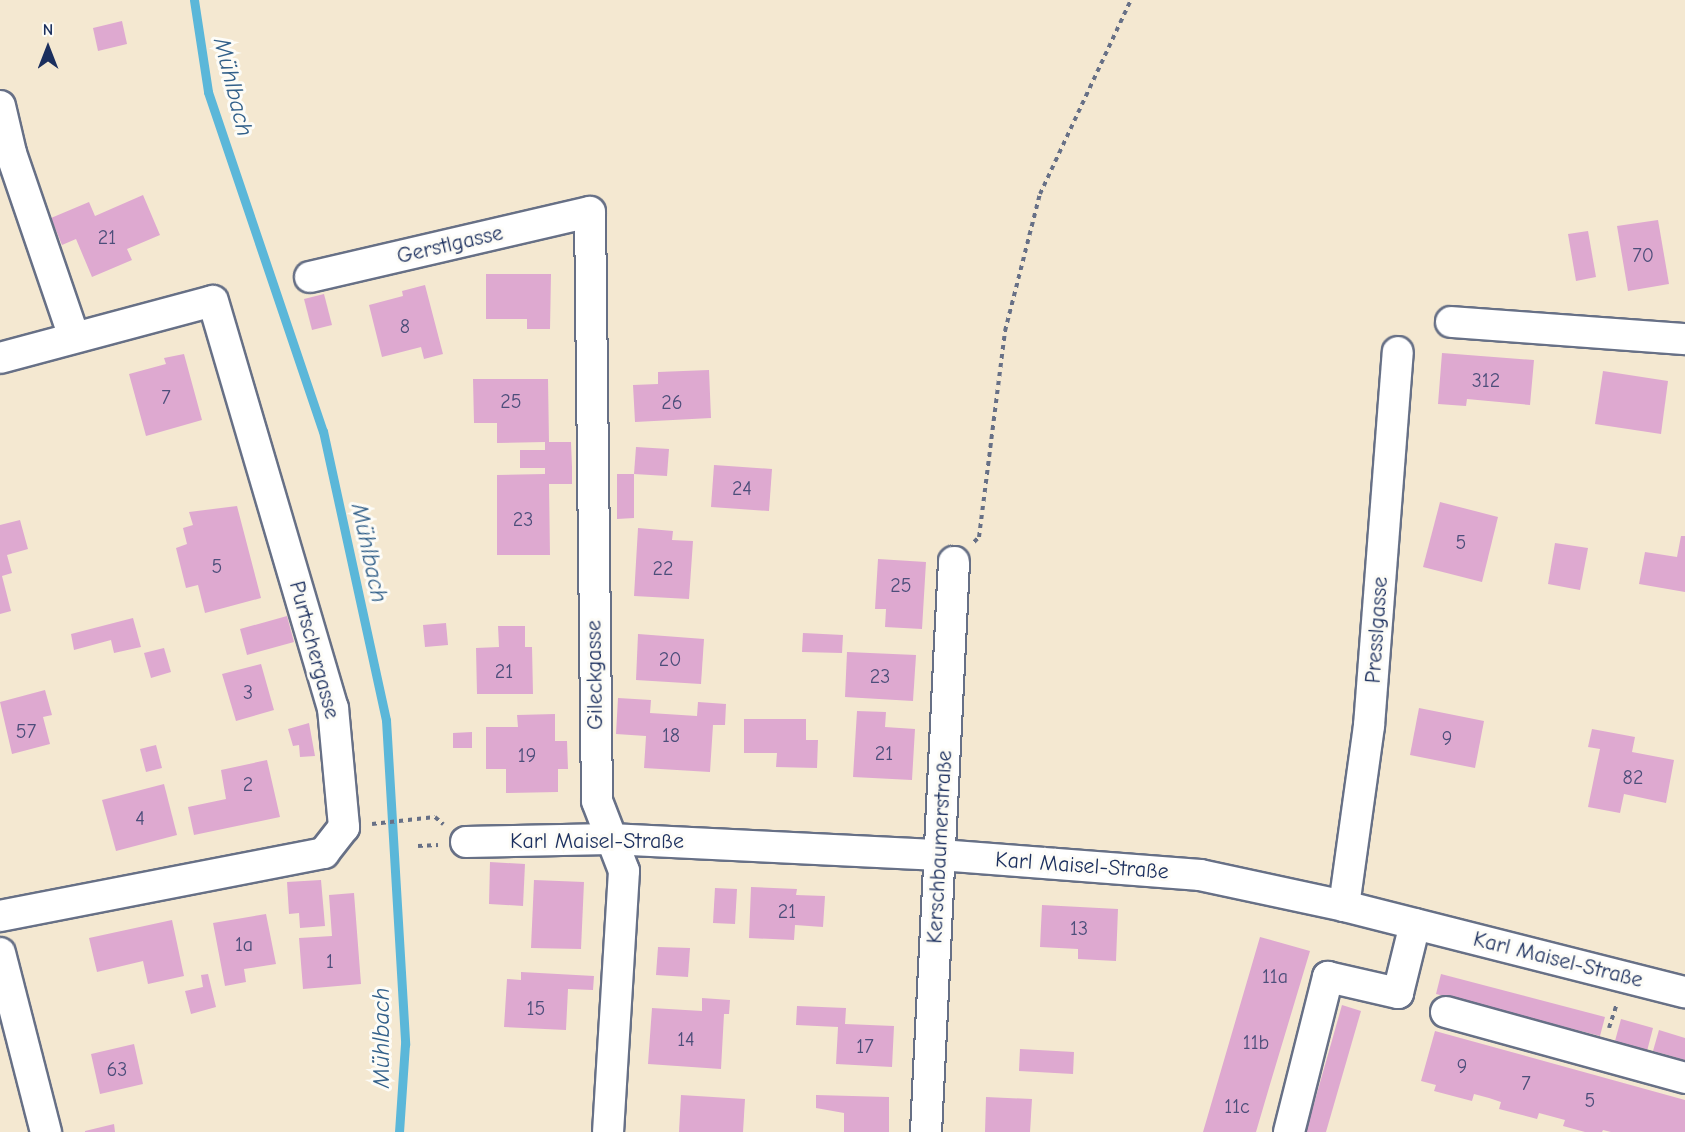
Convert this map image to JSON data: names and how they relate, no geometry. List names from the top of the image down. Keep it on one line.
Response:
{"streets":{"street":["Gerstlgasse","Presslgasse","Purtschergasse","Gileckgasse","Karl Maisel-Straße","Kerschbaumerstraße"]},"crossings":[["Gerstlgasse","Gileckgasse"],["Presslgasse","Karl Maisel-Straße"],["Gileckgasse","Karl Maisel-Straße"],["Karl Maisel-Straße","Kerschbaumerstraße"]],"water":["Mühlbach"],"house_numbers":["21","70","8","312","7","25","26","24","23","5","5","22","25","20","21","23","3","57","18","9","21","19","82","2","4","21","13","1a","1","11a","15","14","11b","17","9","63","7","5","11c"],"north":"top"}
